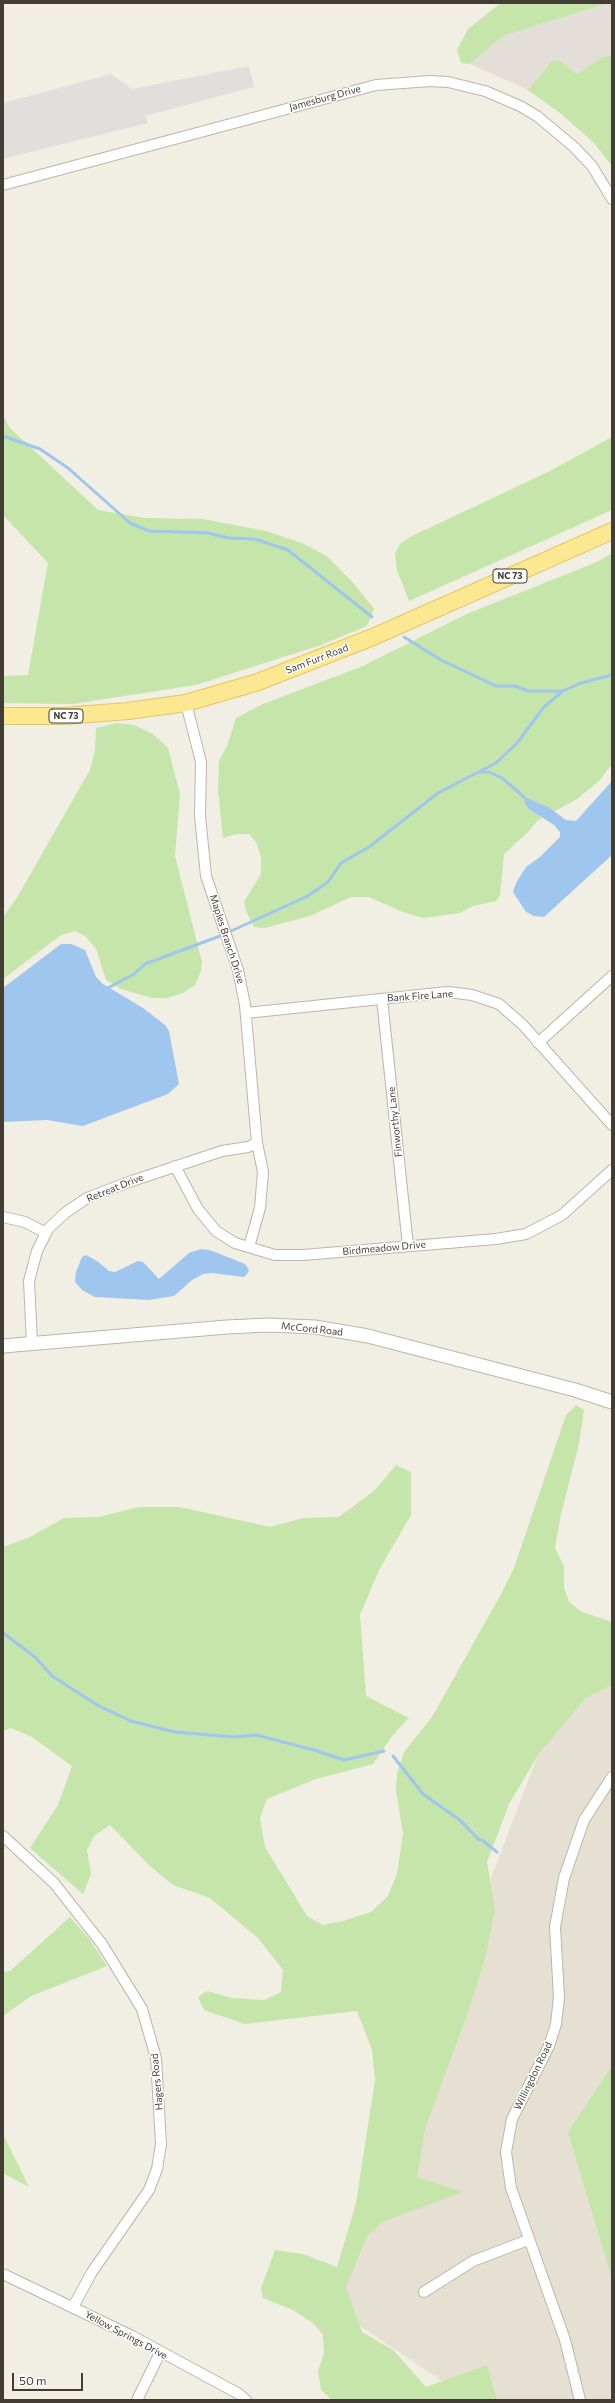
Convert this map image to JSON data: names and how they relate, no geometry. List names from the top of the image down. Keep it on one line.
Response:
{"streets":{"main road":["NC 73","Sam Furr Road"],"street":["Jamesburg Drive","Maples Branch Drive","Bank Fire Lane","Finworthy Lane","Retreat Drive","Birdmeadow Drive","McCord Road","Willingdon Road","Hagers Road","Yellow Springs Drive"]},"crossings":[["Sam Furr Road","Maples Branch Drive"],["Maples Branch Drive","Bank Fire Lane"],["Maples Branch Drive","Retreat Drive"],["Maples Branch Drive","Birdmeadow Drive"],["Bank Fire Lane","Finworthy Lane"],["Finworthy Lane","Birdmeadow Drive"],["Retreat Drive","Birdmeadow Drive"],["Retreat Drive","McCord Road"],["Hagers Road","Yellow Springs Drive"]],"scale_bar":"50 m"}
